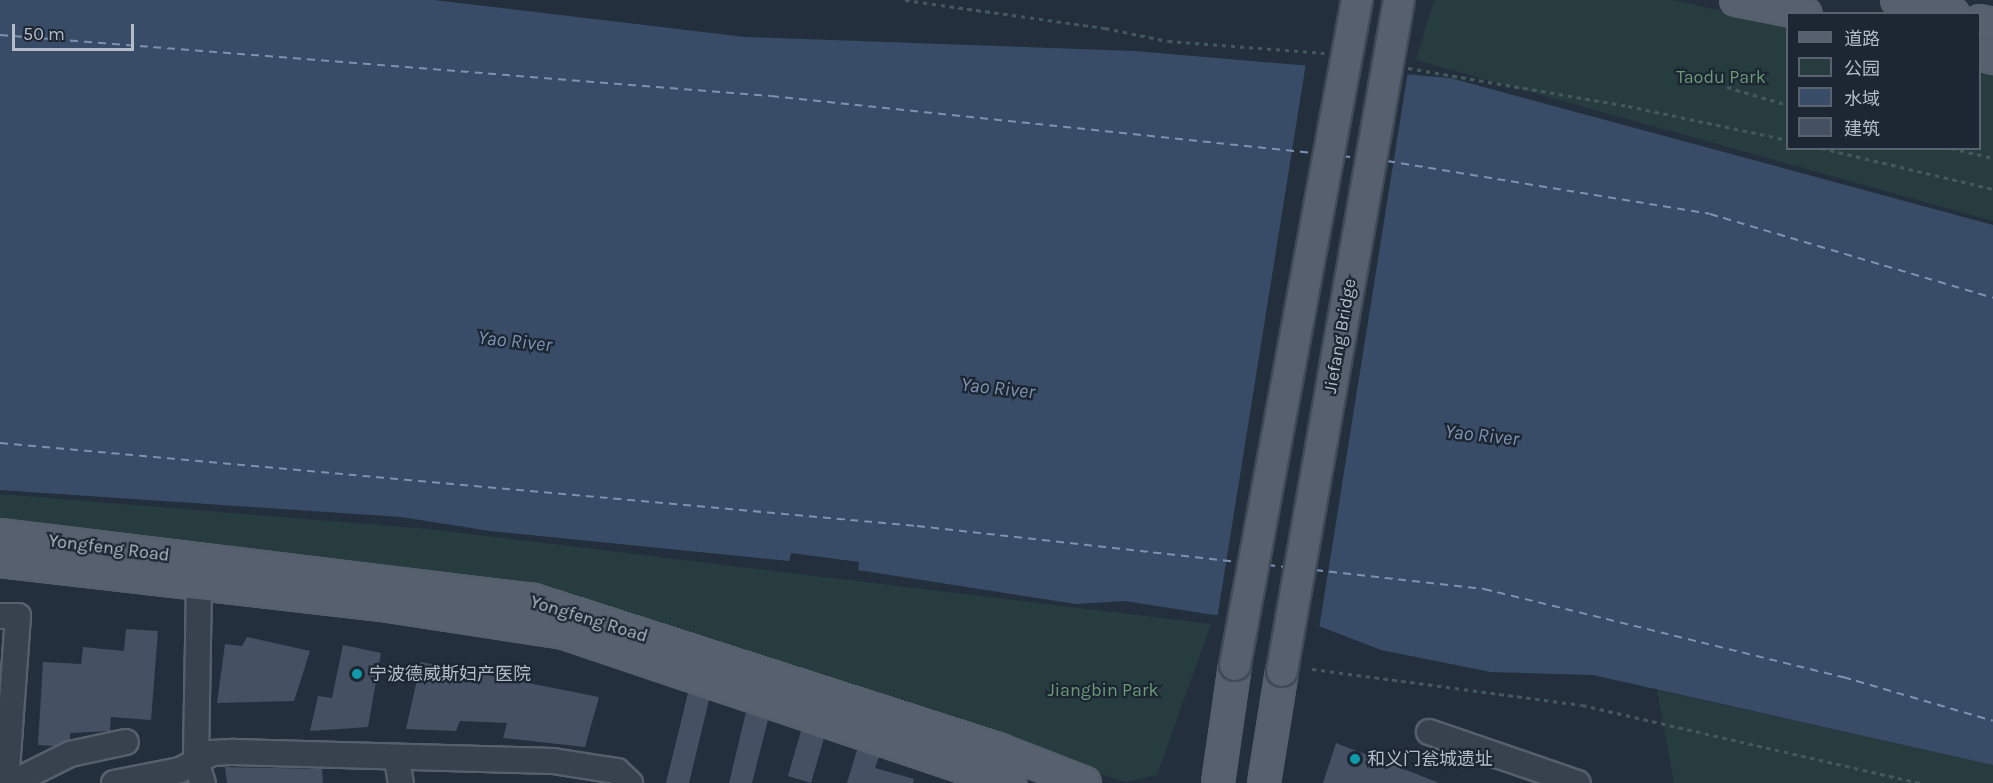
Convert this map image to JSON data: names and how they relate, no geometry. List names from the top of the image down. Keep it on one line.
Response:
{"streets":{"main road":["Jiefang Bridge","Yongfeng Road"]},"water":["Yao River"],"parks":["Taodu Park","Jiangbin Park"],"places":["宁波德威斯妇产医院","和义门瓮城遗址"],"legend":["道路","公园","水域","建筑"],"scale_bar":"50 m"}
